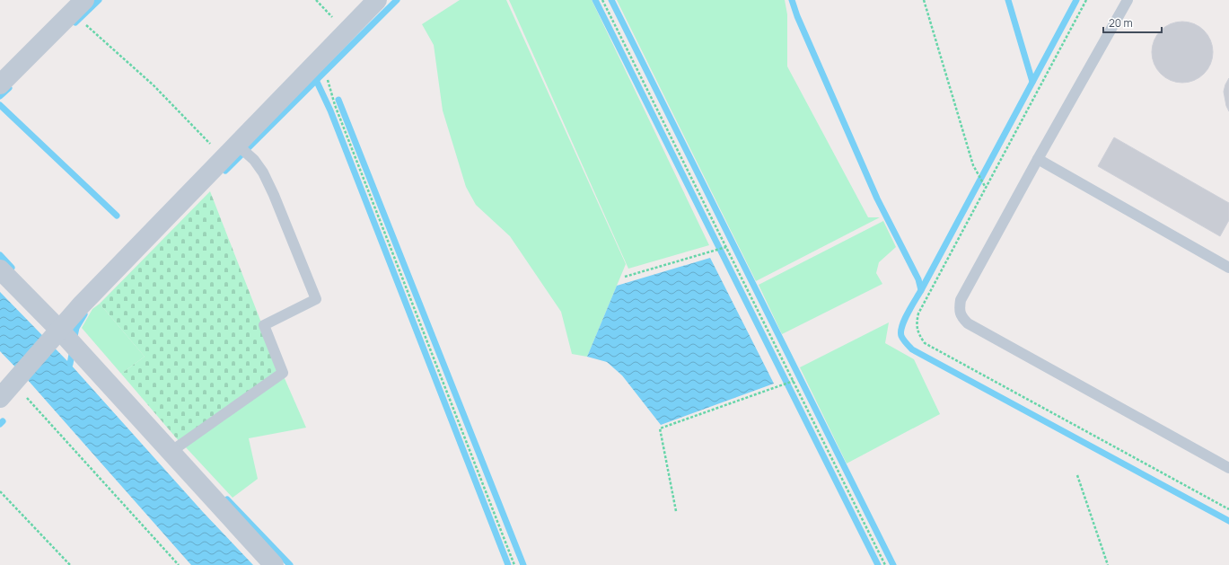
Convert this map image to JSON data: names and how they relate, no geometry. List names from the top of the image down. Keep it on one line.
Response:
{"scale_bar":"20 m"}
